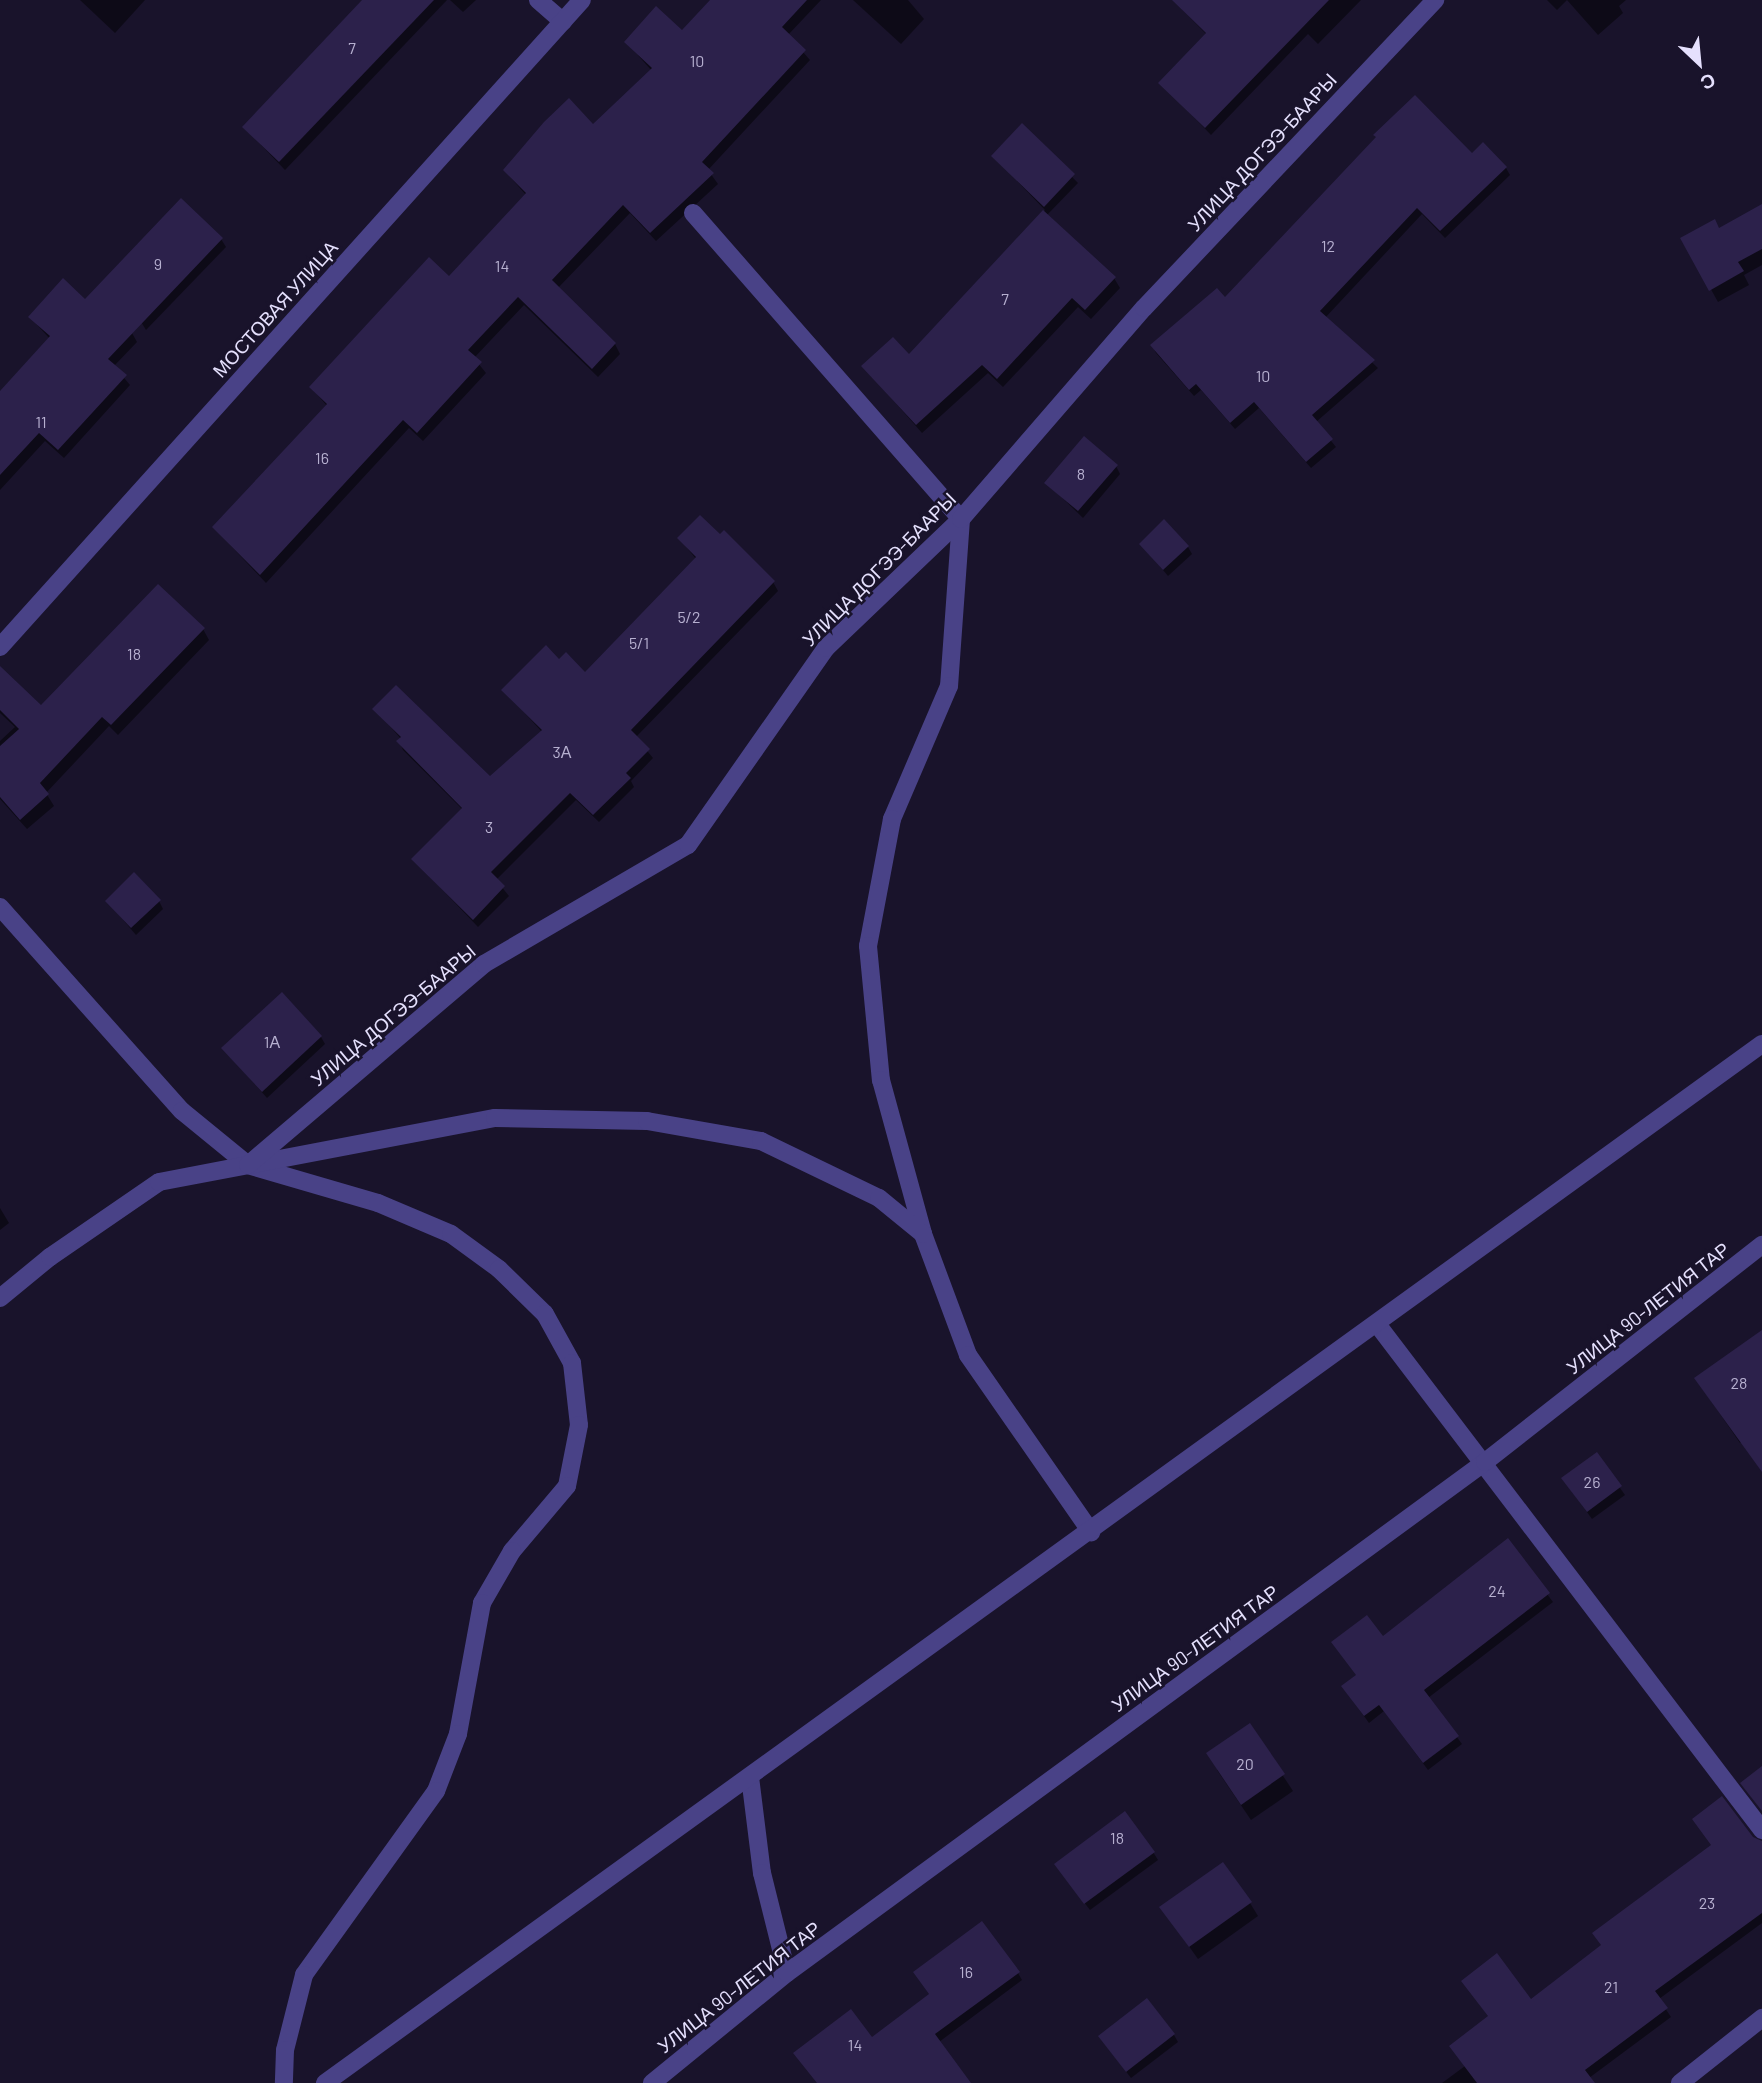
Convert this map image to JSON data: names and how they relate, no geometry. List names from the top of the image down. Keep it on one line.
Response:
{"streets":{"street":["УЛИЦА ДОГЭЭ-БААРЫ","МОСТОВАЯ УЛИЦА","УЛИЦА 90-ЛЕТИЯ ТАР"]},"house_numbers":["7","10","12","9","14","7","10","11","16","8","5/2","5/1","18","3А","3","1А","28","26","24","20","18","23","16","21","14"],"north":"bottom right"}
